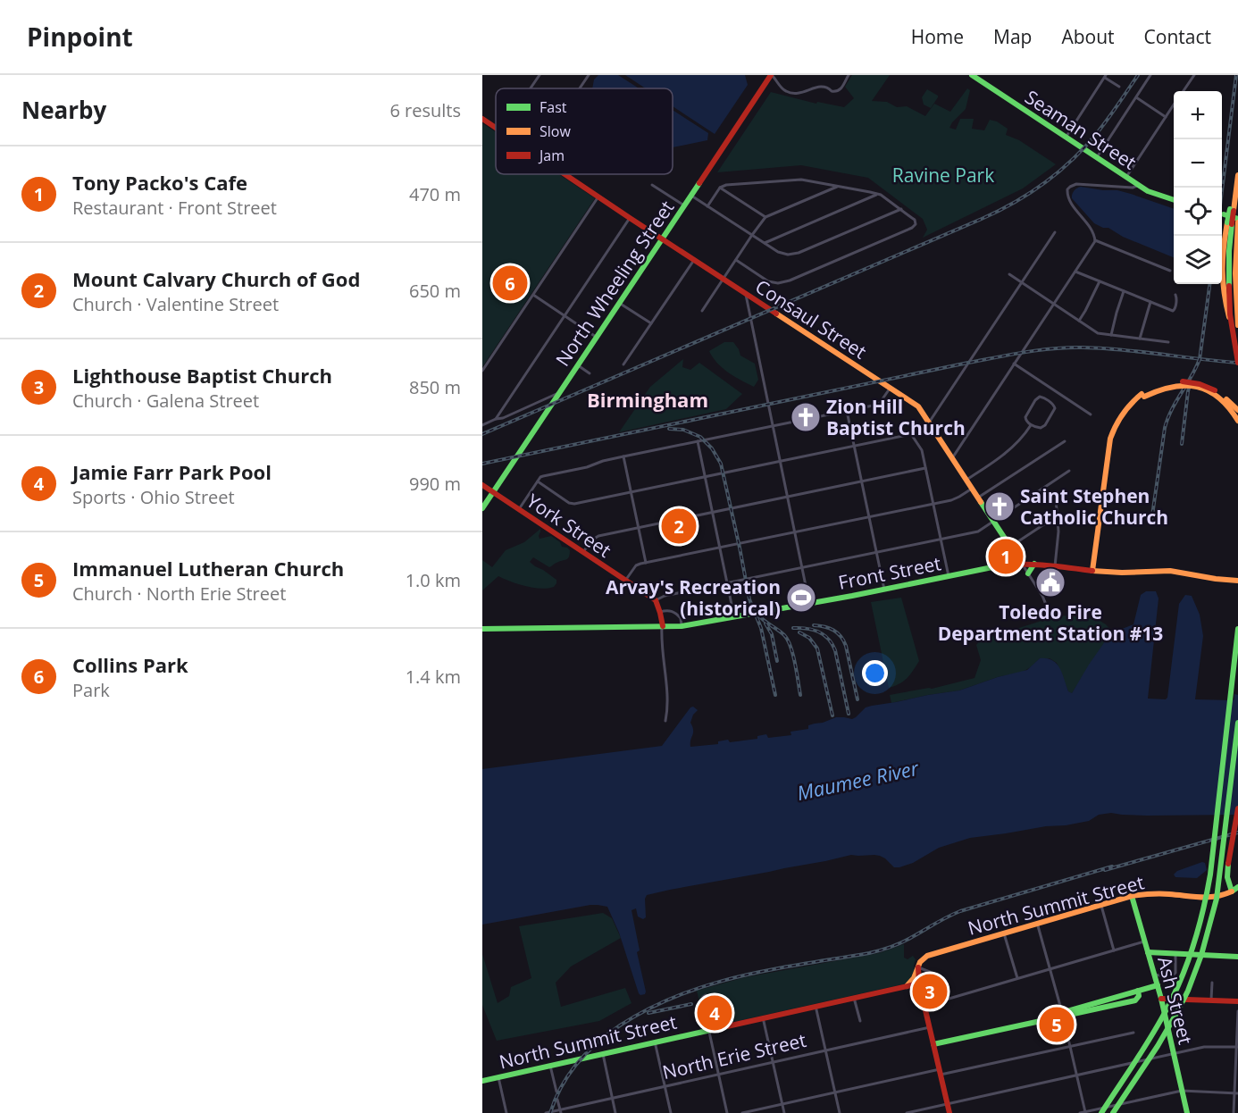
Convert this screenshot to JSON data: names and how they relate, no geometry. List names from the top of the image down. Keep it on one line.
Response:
{"streets":{"main road":["Seaman Street","North Wheeling Street","Consaul Street","York Street","Front Street","North Summit Street","Ash Street"],"street":["North Erie Street"]},"crossings":[["North Wheeling Street","Consaul Street"],["North Wheeling Street","York Street"],["Consaul Street","Front Street"],["North Summit Street","Ash Street"]],"districts":["Birmingham"],"water":["Maumee River"],"parks":["Ravine Park"],"places":{"church":["Zion Hill Baptist Church","Saint Stephen Catholic Church"],"public building":["Toledo Fire Department Station #13"],"sports":["Arvay's Recreation (historical)"]},"legend":["Fast","Slow","Jam"],"page":{"header":"Pinpoint","nav":["Home","Map","About","Contact"],"heading":["Nearby","6 results"],"map_buttons":["+","−"],"list":[{"mark":"1","name":"Tony Packo's Cafe","note":"Restaurant · Front Street","value":"470 m"},{"mark":"2","name":"Mount Calvary Church of God","note":"Church · Valentine Street","value":"650 m"},{"mark":"3","name":"Lighthouse Baptist Church","note":"Church · Galena Street","value":"850 m"},{"mark":"4","name":"Jamie Farr Park Pool","note":"Sports · Ohio Street","value":"990 m"},{"mark":"5","name":"Immanuel Lutheran Church","note":"Church · North Erie Street","value":"1.0 km"},{"mark":"6","name":"Collins Park","note":"Park","value":"1.4 km"}],"pins":["6","2","1","3","4","5"]}}
